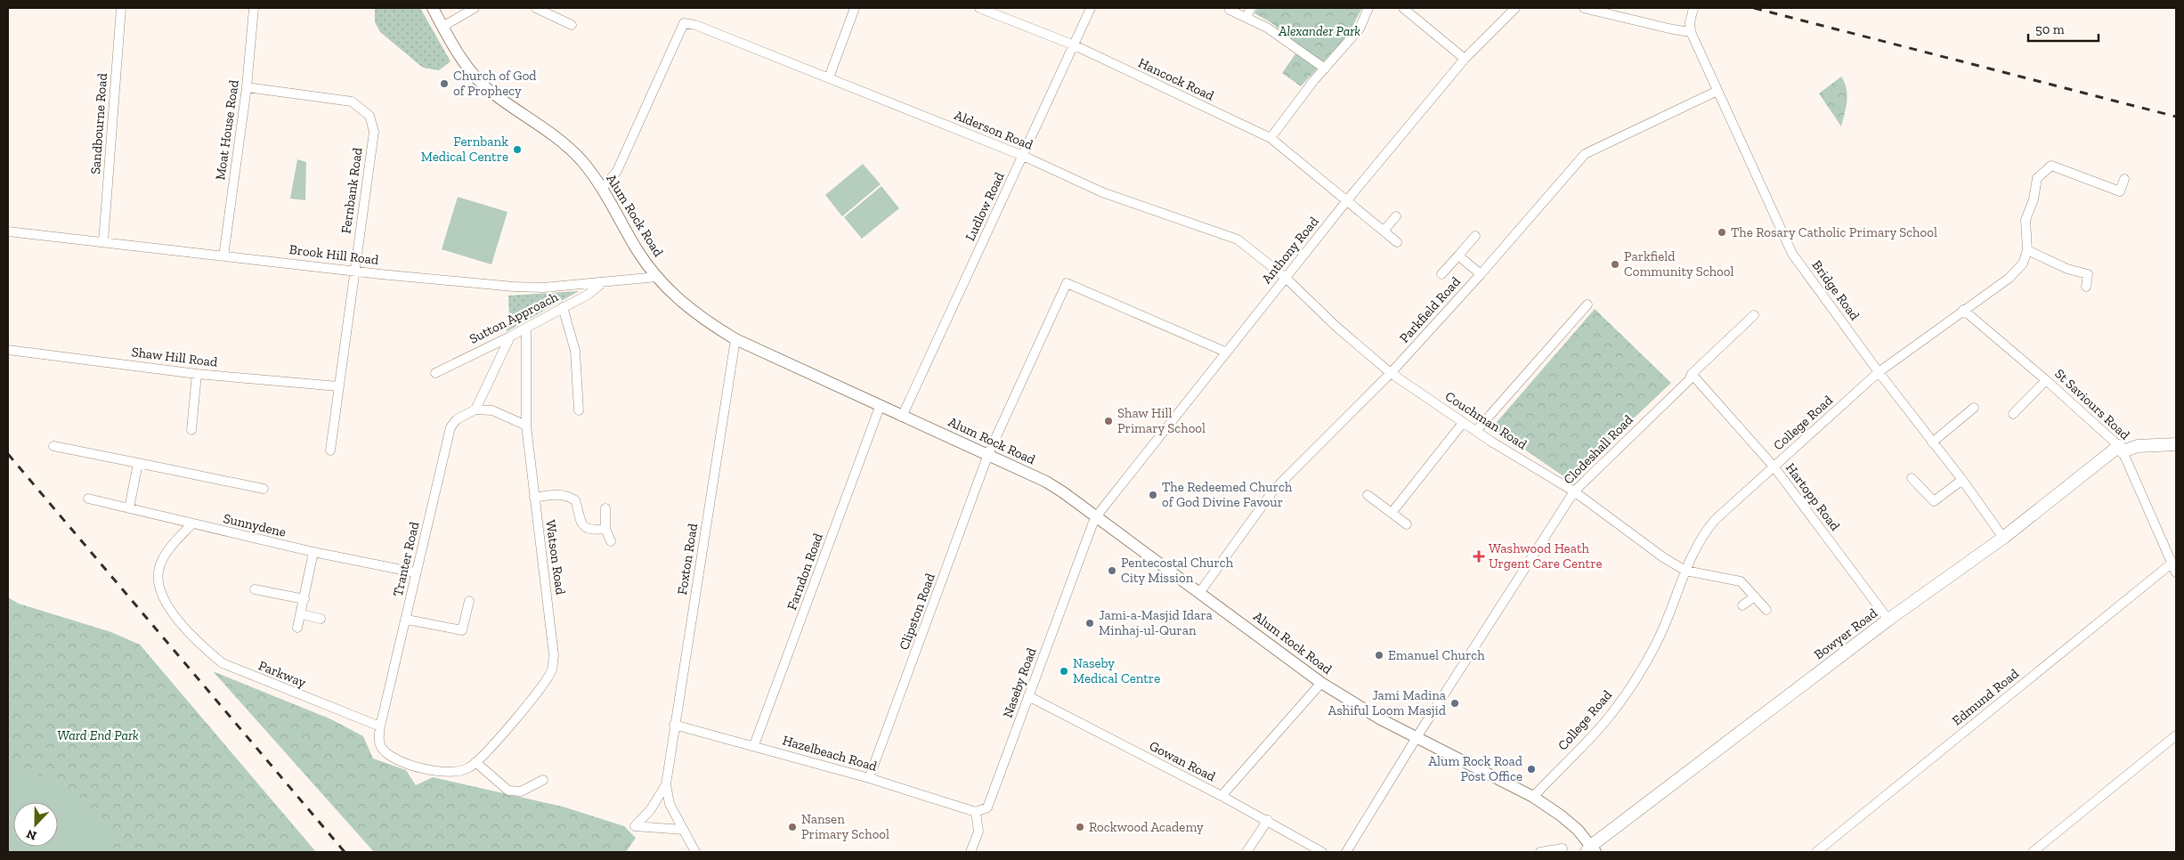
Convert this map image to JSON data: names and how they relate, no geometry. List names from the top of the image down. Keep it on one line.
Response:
{"streets":{"main road":["Bowyer Road"],"street":["Hancock Road","Sandbourne Road","Moat House Road","Alderson Road","Fernbank Road","Ludlow Road","Alum Rock Road","Anthony Road","Brook Hill Road","Bridge Road","Parkfield Road","Sutton Approach","Shaw Hill Road","St Saviours Road","Couchman Road","College Road","Clodeshall Road","Hartopp Road","Sunnydene","Watson Road","Tranter Road","Foxton Road","Farndon Road","Clipston Road","Parkway","Naseby Road","Edmund Road","Hazelbeach Road","Gowan Road"]},"crossings":[["Hancock Road","Ludlow Road"],["Hancock Road","Anthony Road"],["Sandbourne Road","Brook Hill Road"],["Moat House Road","Fernbank Road"],["Moat House Road","Brook Hill Road"],["Alderson Road","Ludlow Road"],["Alderson Road","Alum Rock Road"],["Alderson Road","Anthony Road"],["Alderson Road","Couchman Road"],["Fernbank Road","Brook Hill Road"],["Fernbank Road","Shaw Hill Road"],["Ludlow Road","Alum Rock Road"],["Alum Rock Road","Anthony Road"],["Alum Rock Road","Brook Hill Road"],["Alum Rock Road","Parkfield Road"],["Alum Rock Road","College Road"],["Alum Rock Road","Clodeshall Road"],["Alum Rock Road","Foxton Road"],["Alum Rock Road","Farndon Road"],["Alum Rock Road","Clipston Road"],["Alum Rock Road","Bowyer Road"],["Alum Rock Road","Naseby Road"],["Anthony Road","Couchman Road"],["Anthony Road","Clipston Road"],["Anthony Road","Naseby Road"],["Brook Hill Road","Sutton Approach"],["Bridge Road","Parkfield Road"],["Bridge Road","College Road"],["Bridge Road","Bowyer Road"],["Parkfield Road","Couchman Road"],["Sutton Approach","Watson Road"],["St Saviours Road","College Road"],["St Saviours Road","Bowyer Road"],["St Saviours Road","Edmund Road"],["Couchman Road","College Road"],["Couchman Road","Clodeshall Road"],["College Road","Hartopp Road"],["Clodeshall Road","Hartopp Road"],["Hartopp Road","Bowyer Road"],["Sunnydene","Tranter Road"],["Sunnydene","Parkway"],["Tranter Road","Parkway"],["Foxton Road","Hazelbeach Road"],["Farndon Road","Hazelbeach Road"],["Clipston Road","Hazelbeach Road"],["Naseby Road","Hazelbeach Road"],["Naseby Road","Gowan Road"]],"parks":["Alexander Park","Ward End Park"],"places":{"other":["Church of God of Prophecy","Fernbank Medical Centre","The Rosary Catholic Primary School","Parkfield Community School","Shaw Hill Primary School","The Redeemed Church of God Divine Favour","Pentecostal Church City Mission","Jami-a-Masjid Idara Minhaj-ul-Quran","Emanuel Church","Naseby Medical Centre","Jami Madina Ashiful Loom Masjid","Alum Rock Road Post Office","Nansen Primary School","Rockwood Academy"],"health":["Washwood Heath Urgent Care Centre"]},"scale_bar":"50 m","north":"bottom"}
